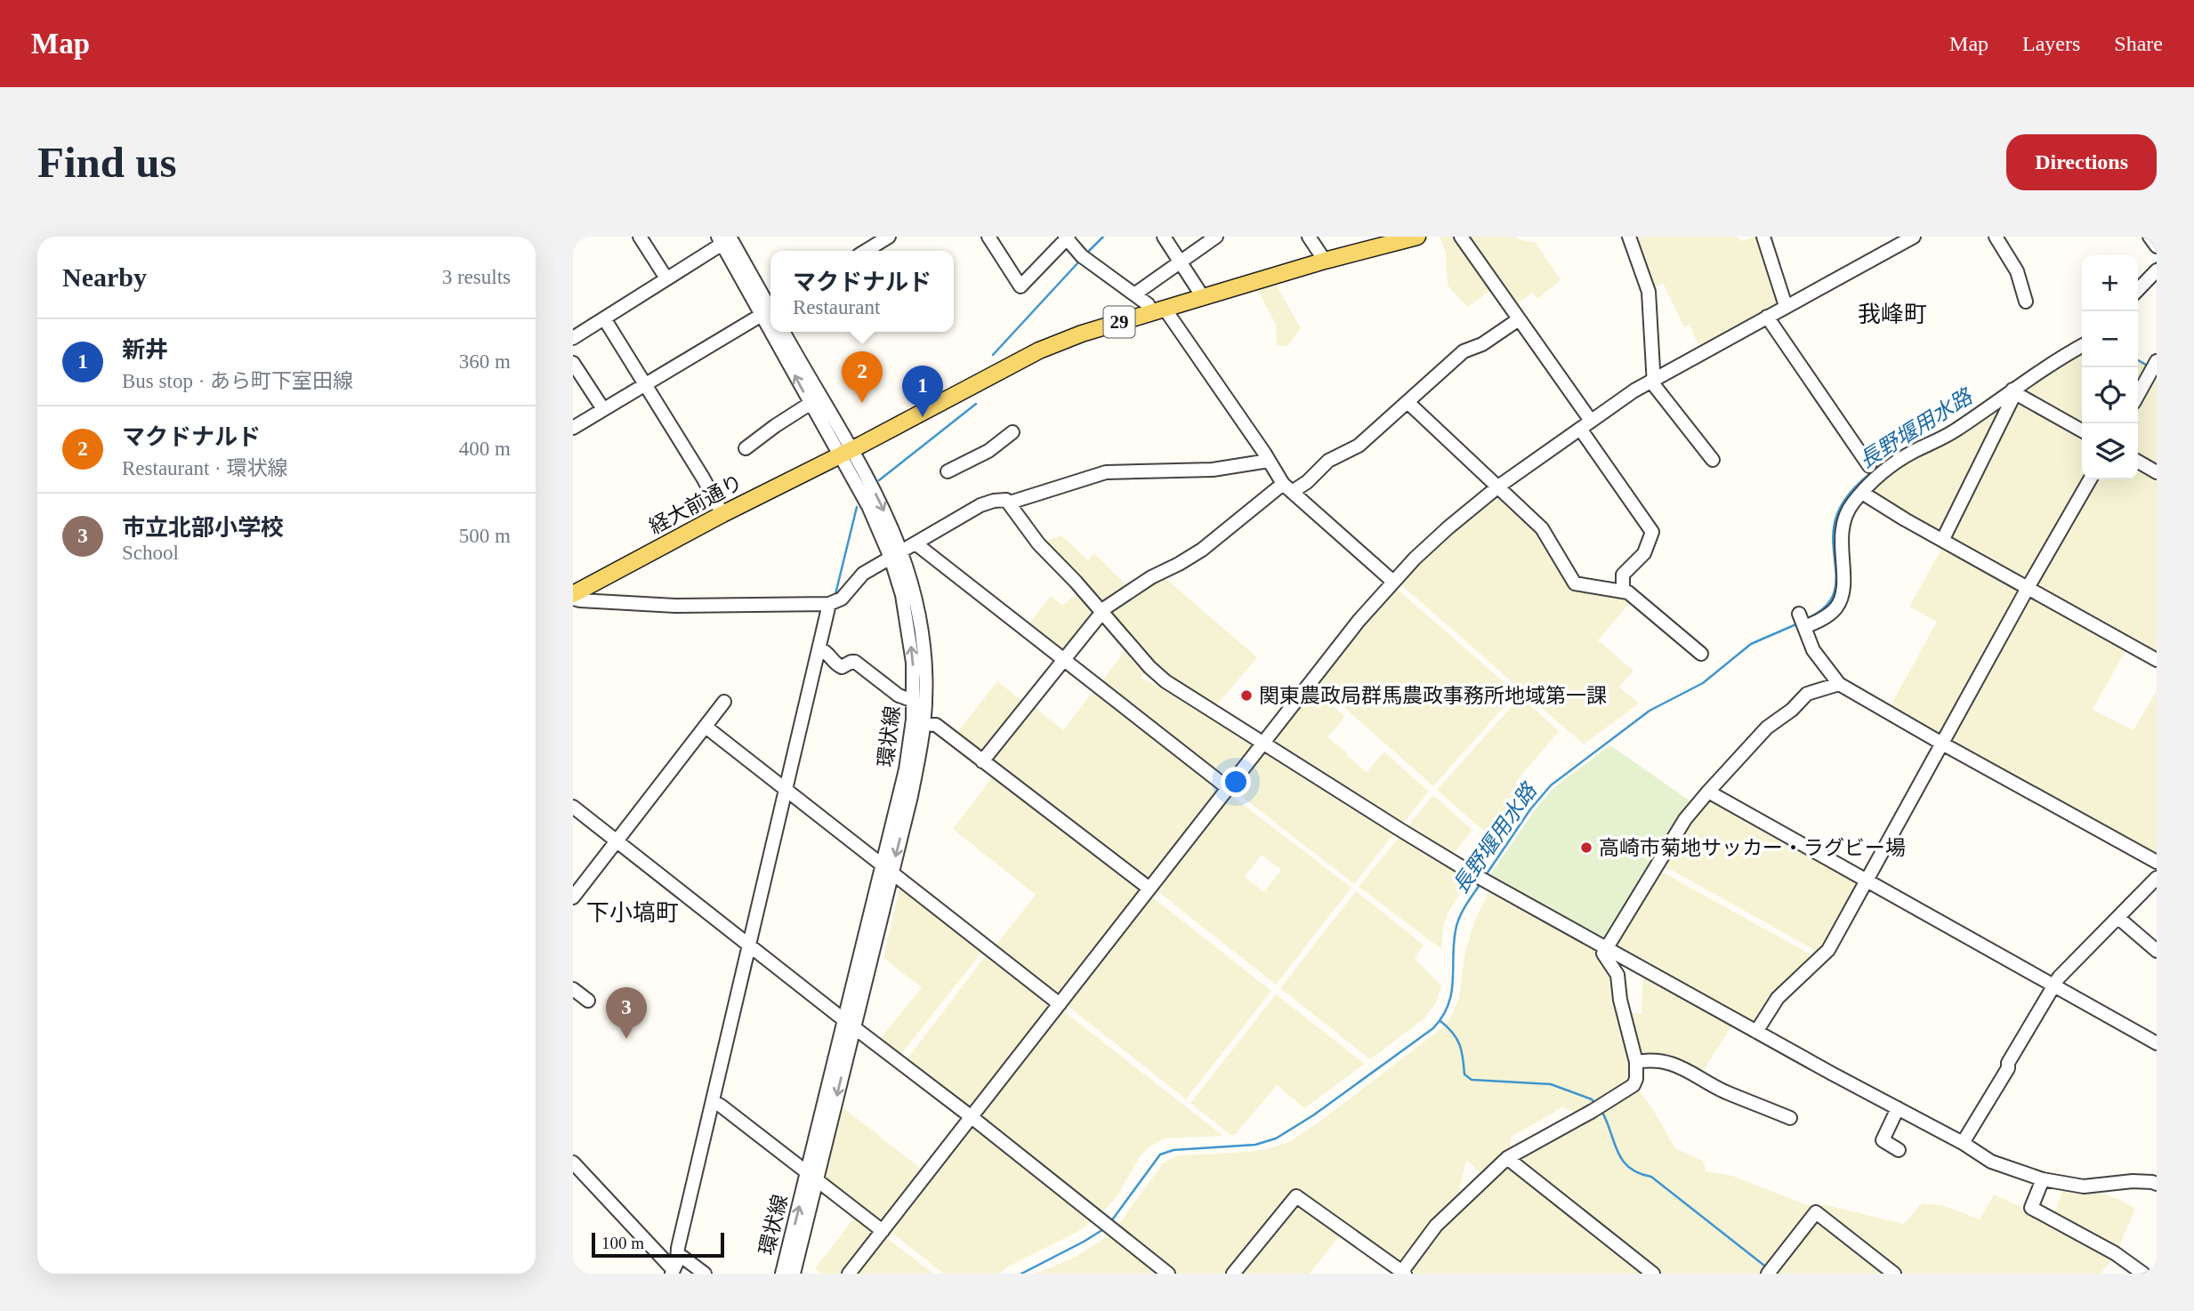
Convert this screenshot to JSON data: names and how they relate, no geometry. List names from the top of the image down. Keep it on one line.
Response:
{"streets":{"main road":["29","経大前通り"],"street":["環状線"]},"crossings":[["29","経大前通り"],["29","環状線"],["経大前通り","環状線"]],"districts":["我峰町","下小塙町"],"water":["長野堰用水路"],"places":["関東農政局群馬農政事務所地域第一課","高崎市菊地サッカー・ラグビー場"],"scale_bar":"100 m","page":{"header":"Map","nav":["Map","Layers","Share"],"buttons":"Directions","title":"Find us","heading":["Nearby","3 results"],"popup":["マクドナルド","Restaurant"],"map_buttons":["+","−"],"list":[{"mark":"1","name":"新井","note":"Bus stop · あら町下室田線","value":"360 m"},{"mark":"2","name":"マクドナルド","note":"Restaurant · 環状線","value":"400 m"},{"mark":"3","name":"市立北部小学校","note":"School","value":"500 m"}],"pins":["2","1","3"],"scale":"100 m"}}
